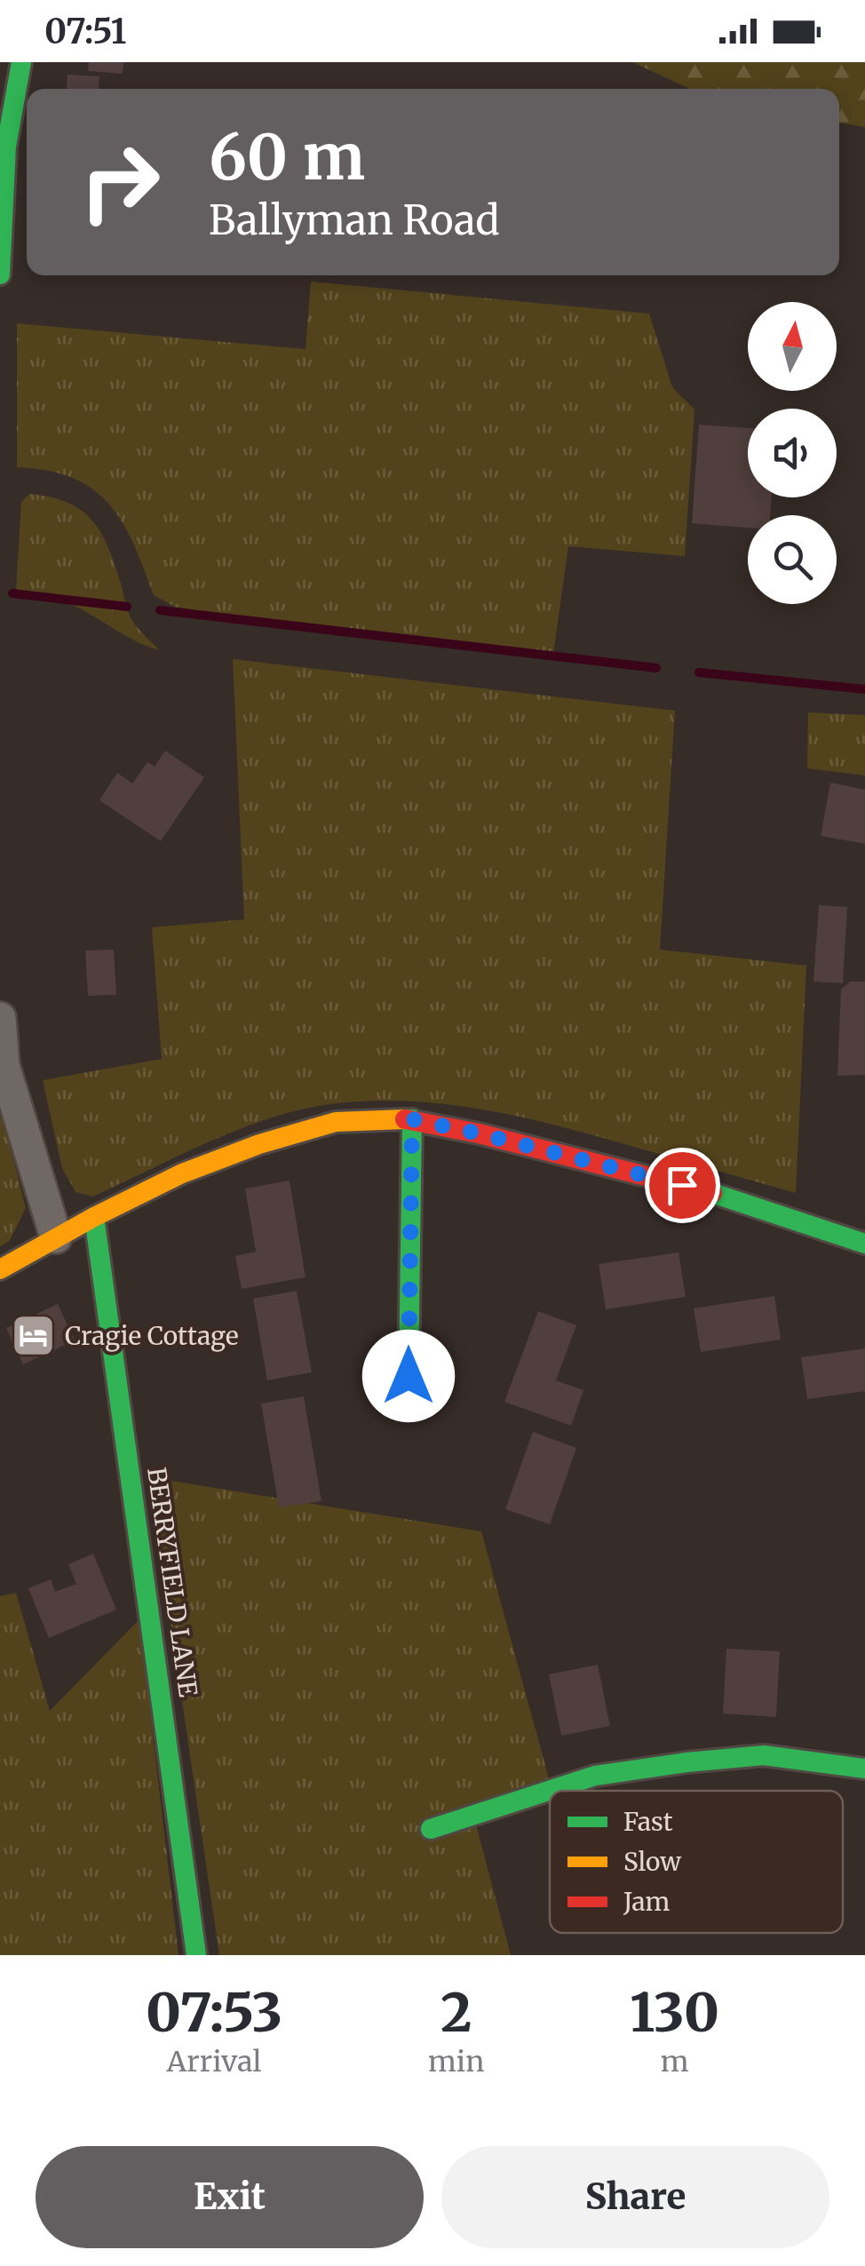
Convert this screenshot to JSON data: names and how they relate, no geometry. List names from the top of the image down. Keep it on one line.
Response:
{"streets":{"street":["BERRYFIELD LANE"]},"places":{"hotel":["Cragie Cottage"]},"legend":["Fast","Slow","Jam"],"north":"top","page":{"status":"07:51","turn":["60 m","Ballyman Road"],"eta":["07:53","Arrival","2","min","130","m"],"buttons":["Exit","Share"]}}
